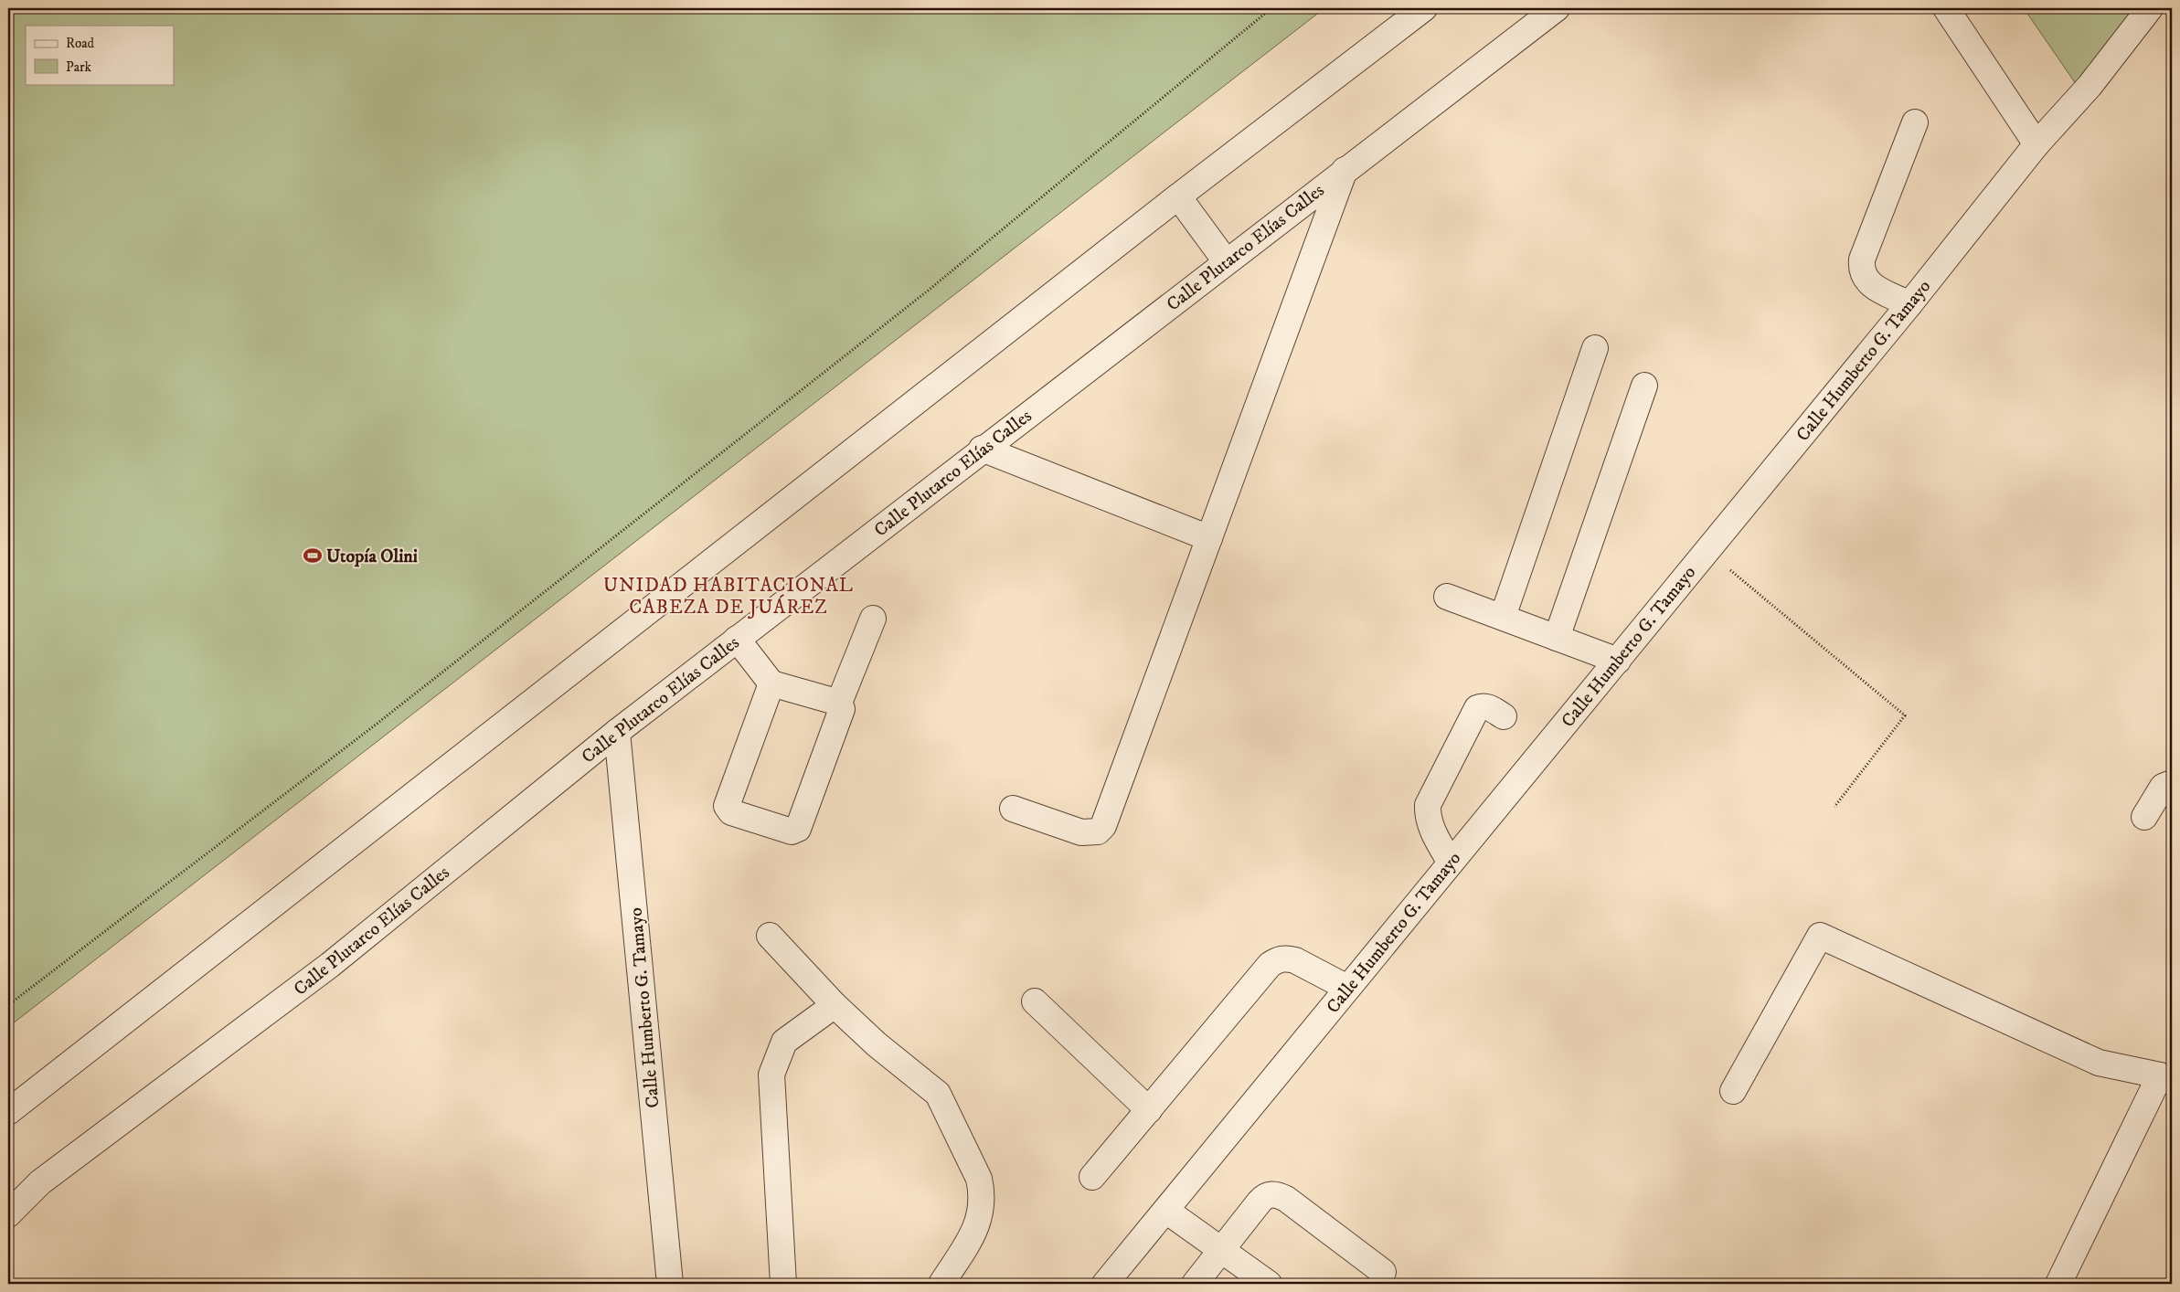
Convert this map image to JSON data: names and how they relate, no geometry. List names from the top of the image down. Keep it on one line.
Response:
{"streets":{"street":["Calle Plutarco Elías Calles","Calle Humberto G. Tamayo"]},"crossings":[["Calle Plutarco Elías Calles","Calle Humberto G. Tamayo"]],"districts":["UNIDAD HABITACIONAL CABEZA DE JUÁREZ"],"places":{"sports":["Utopía Olini"]},"legend":["Road","Park"]}
